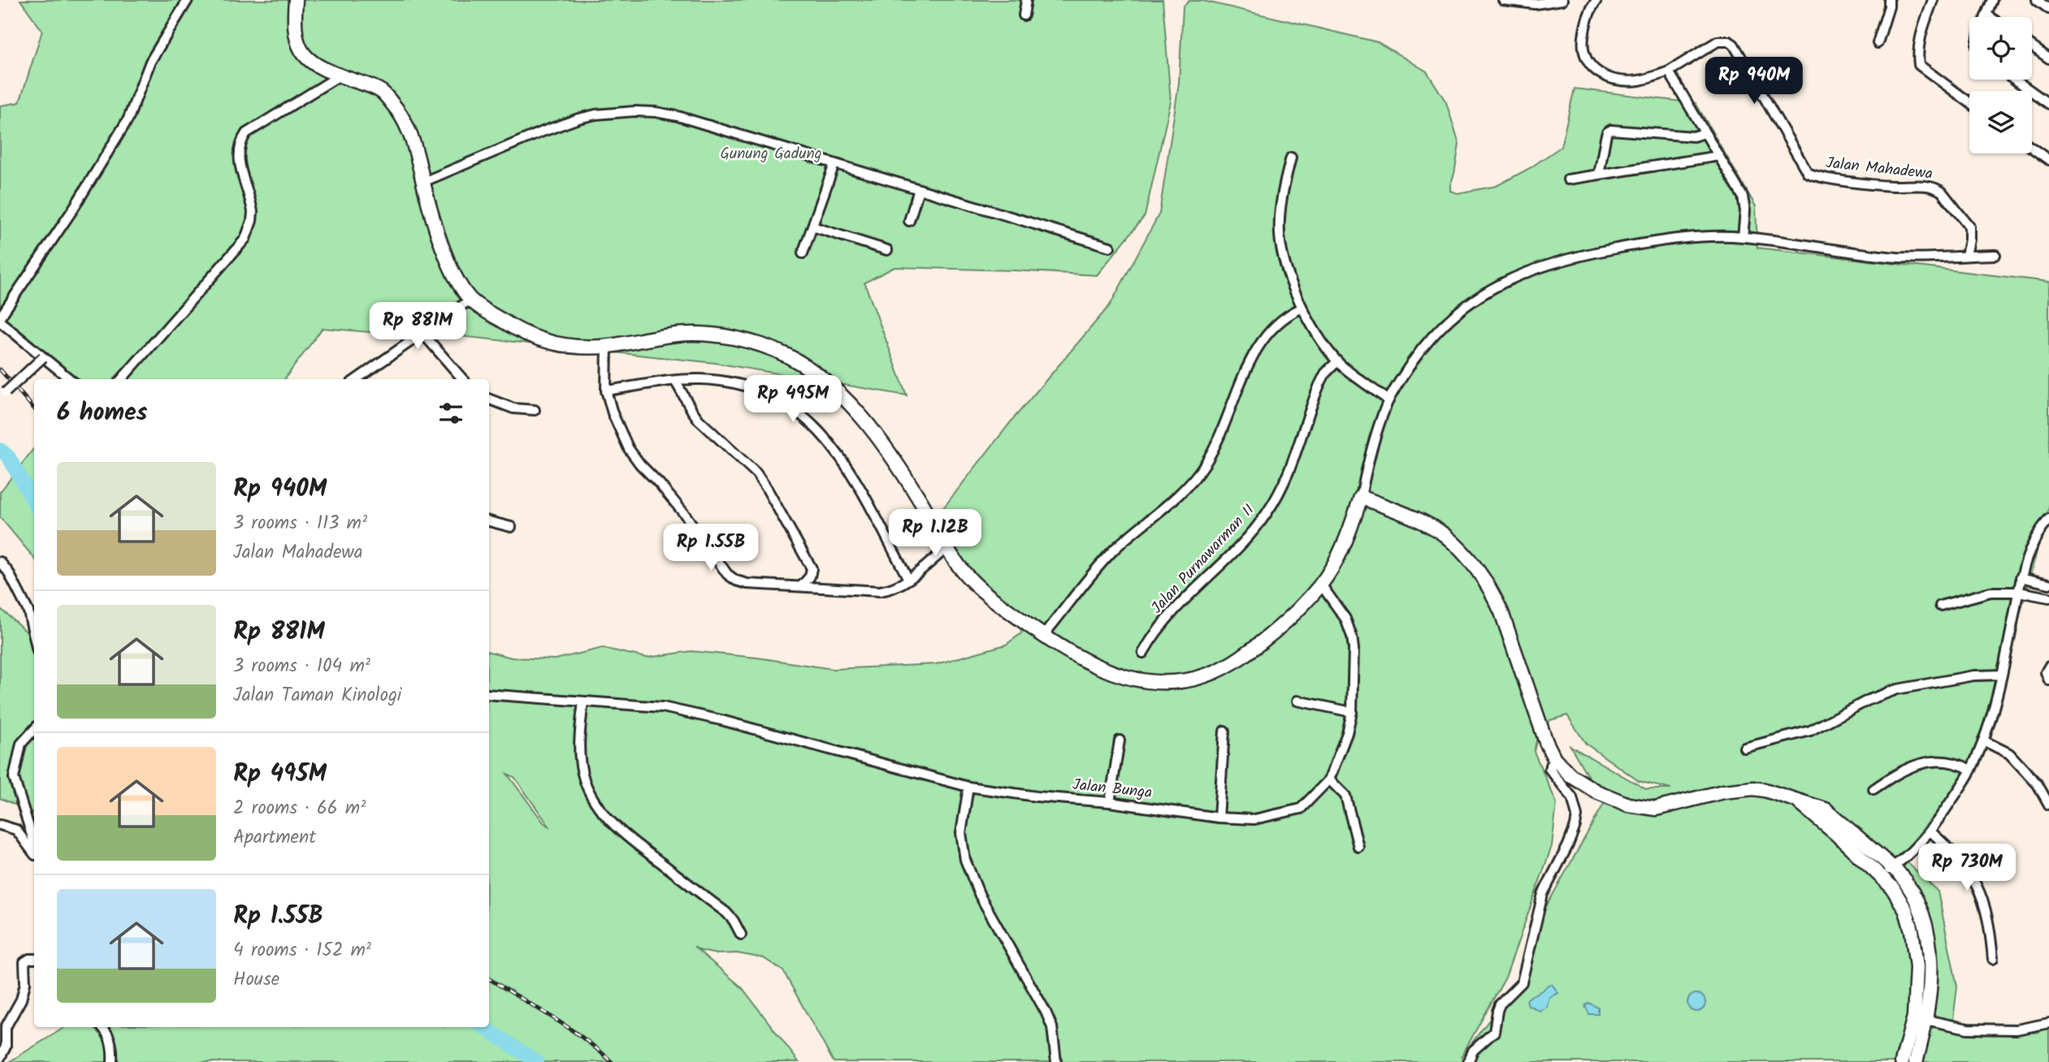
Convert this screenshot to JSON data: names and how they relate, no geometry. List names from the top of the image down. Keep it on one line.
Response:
{"streets":{"street":["Jalan Mahadewa","Jalan Purnawarman II","Jalan Bunga"]},"parks":["Gunung Gadung"],"page":{"price":["Rp 940M","Rp 881M","Rp 495M","Rp 1.12B","Rp 1.55B","Rp 730M"],"heading":"6 homes","list":[{"name":"Rp 940M","note":"3 rooms · 113 m² · Jalan Mahadewa"},{"name":"Rp 881M","note":"3 rooms · 104 m² · Jalan Taman Kinologi"},{"name":"Rp 495M","note":"2 rooms · 66 m² · Apartment"},{"name":"Rp 1.55B","note":"4 rooms · 152 m² · House"}]}}
